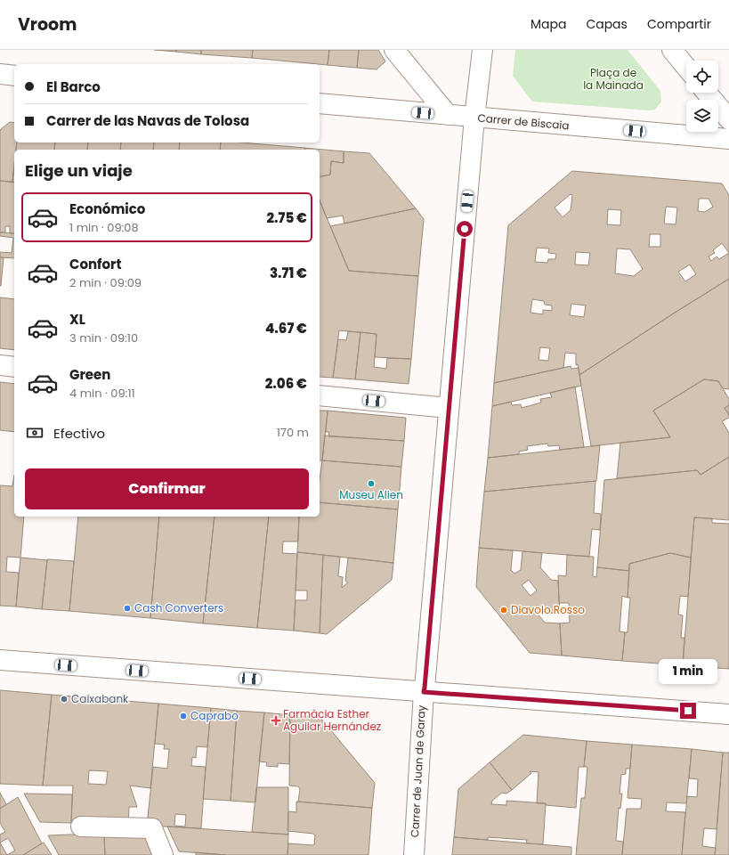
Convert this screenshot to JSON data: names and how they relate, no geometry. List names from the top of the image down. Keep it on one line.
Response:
{"streets":{"street":["Carrer de Biscaia","Carrer de Juan de Garay"]},"crossings":[["Carrer de Biscaia","Carrer de Juan de Garay"]],"parks":["Plaça de la Mainada"],"places":{"other":["Museu Alien","Cash Converters","Diavolo Rosso","Caixabank","Caprabo"],"health":["Farmàcia Esther Aguilar Hernández"]},"page":{"header":"Vroom","nav":["Mapa","Capas","Compartir"],"banner":["El Barco","Carrer de las Navas de Tolosa"],"heading":"Elige un viaje","list":[{"name":"Económico","note":"1 min · 09:08","value":"2.75 €"},{"name":"Confort","note":"2 min · 09:09","value":"3.71 €"},{"name":"XL","note":"3 min · 09:10","value":"4.67 €"},{"name":"Green","note":"4 min · 09:11","value":"2.06 €"}],"pay":["Efectivo","170 m"],"buttons":"Confirmar","bubble":"1 min"}}
